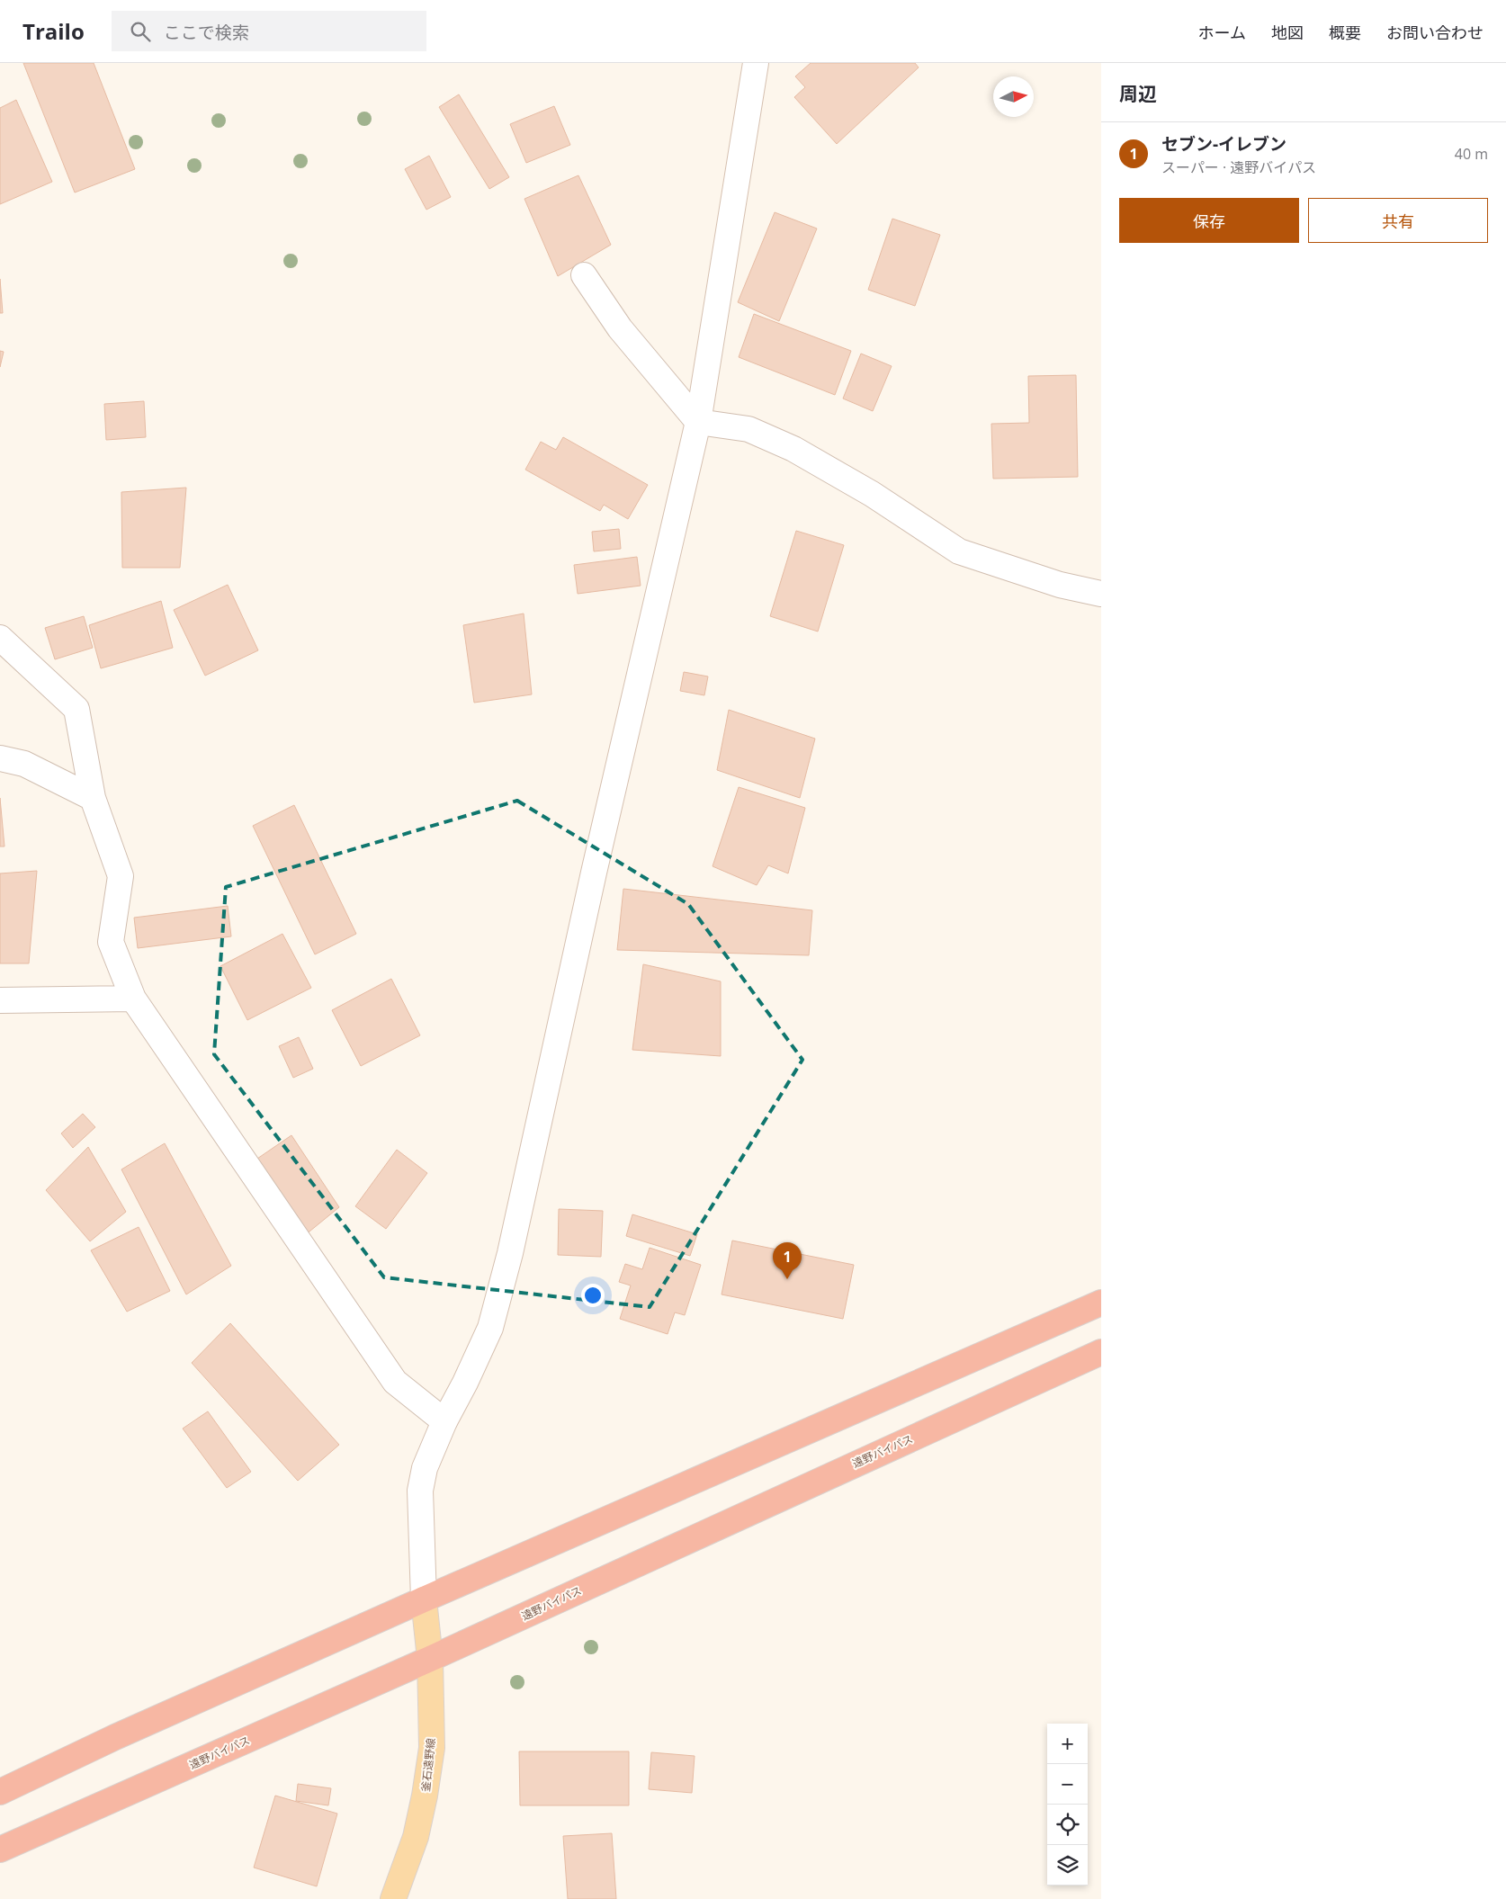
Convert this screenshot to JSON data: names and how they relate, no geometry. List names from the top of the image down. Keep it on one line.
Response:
{"streets":{"highway":["遠野バイパス"],"main road":["釜石遠野線"]},"crossings":[["遠野バイパス","釜石遠野線"]],"north":"right","page":{"header":"Trailo","search":"ここで検索","nav":["ホーム","地図","概要","お問い合わせ"],"heading":"周辺","list":[{"mark":"1","name":"セブン-イレブン","note":"スーパー · 遠野バイパス","value":"40 m"}],"buttons":["保存","共有"],"pins":"1","map_buttons":["+","−"]}}
